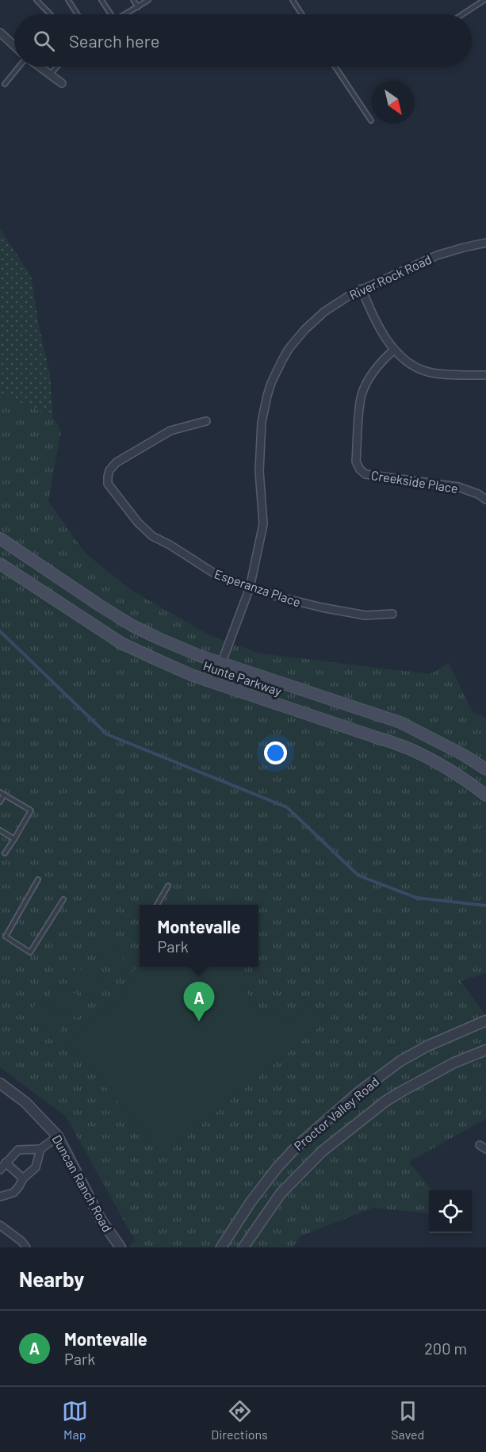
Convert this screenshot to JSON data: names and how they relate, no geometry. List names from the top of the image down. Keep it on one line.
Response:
{"streets":{"main road":["Hunte Parkway"],"street":["River Rock Road","Creekside Place","Esperanza Place","Proctor Valley Road","Duncan Ranch Road"]},"crossings":[["River Rock Road","Esperanza Place"],["River Rock Road","Hunte Parkway"]],"north":"bottom right","page":{"search":"Search here","popup":["Montevalle","Park"],"pins":"A","heading":"Nearby","list":[{"mark":"A","name":"Montevalle","note":"Park","value":"200 m"}],"nav":["Map","Directions","Saved"]}}
